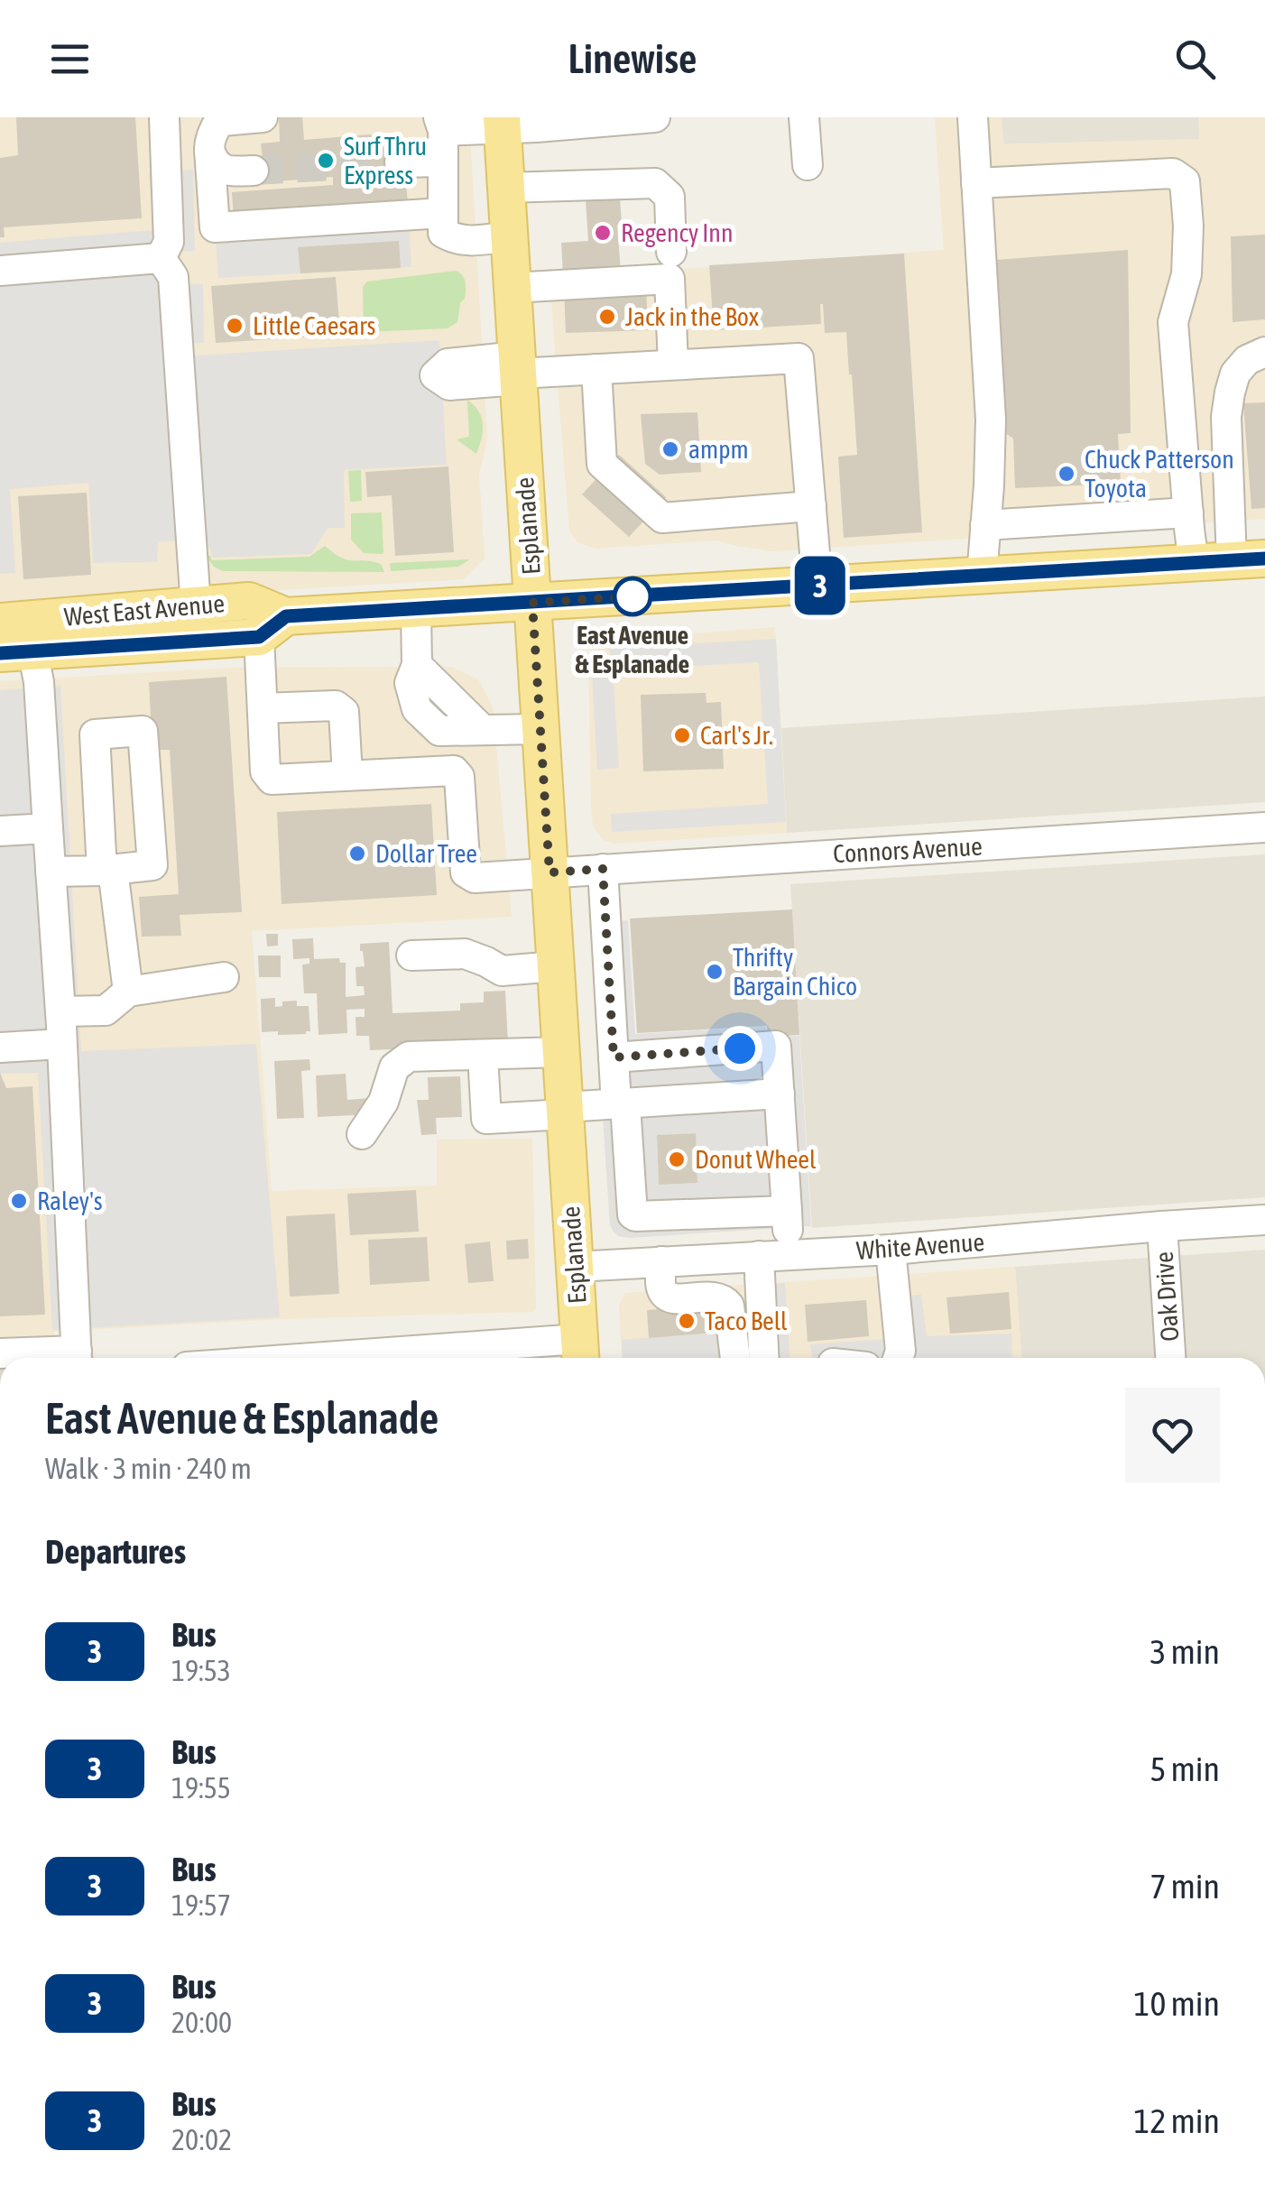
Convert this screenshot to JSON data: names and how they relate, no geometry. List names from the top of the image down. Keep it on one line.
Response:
{"streets":{"main road":["Esplanade","West East Avenue"],"street":["Connors Avenue","White Avenue","Oak Drive"]},"crossings":[["Esplanade","West East Avenue"],["Esplanade","Connors Avenue"],["Esplanade","White Avenue"],["White Avenue","Oak Drive"]],"places":["Surf Thru Express","Regency Inn","Jack in the Box","Little Caesars","ampm","Chuck Patterson Toyota","East Avenue & Esplanade","Carl's Jr.","Dollar Tree","Thrifty Bargain Chico","Donut Wheel","Raley's","Taco Bell"],"lines":["bus line 3"],"page":{"header":"Linewise","on_map":"3","heading":[["East Avenue & Esplanade","Walk · 3 min · 240 m"],"Departures"],"list":[{"mark":"3","name":"Bus","note":"19:53","value":"3 min"},{"mark":"3","name":"Bus","note":"19:55","value":"5 min"},{"mark":"3","name":"Bus","note":"19:57","value":"7 min"},{"mark":"3","name":"Bus","note":"20:00","value":"10 min"},{"mark":"3","name":"Bus","note":"20:02","value":"12 min"}]}}
